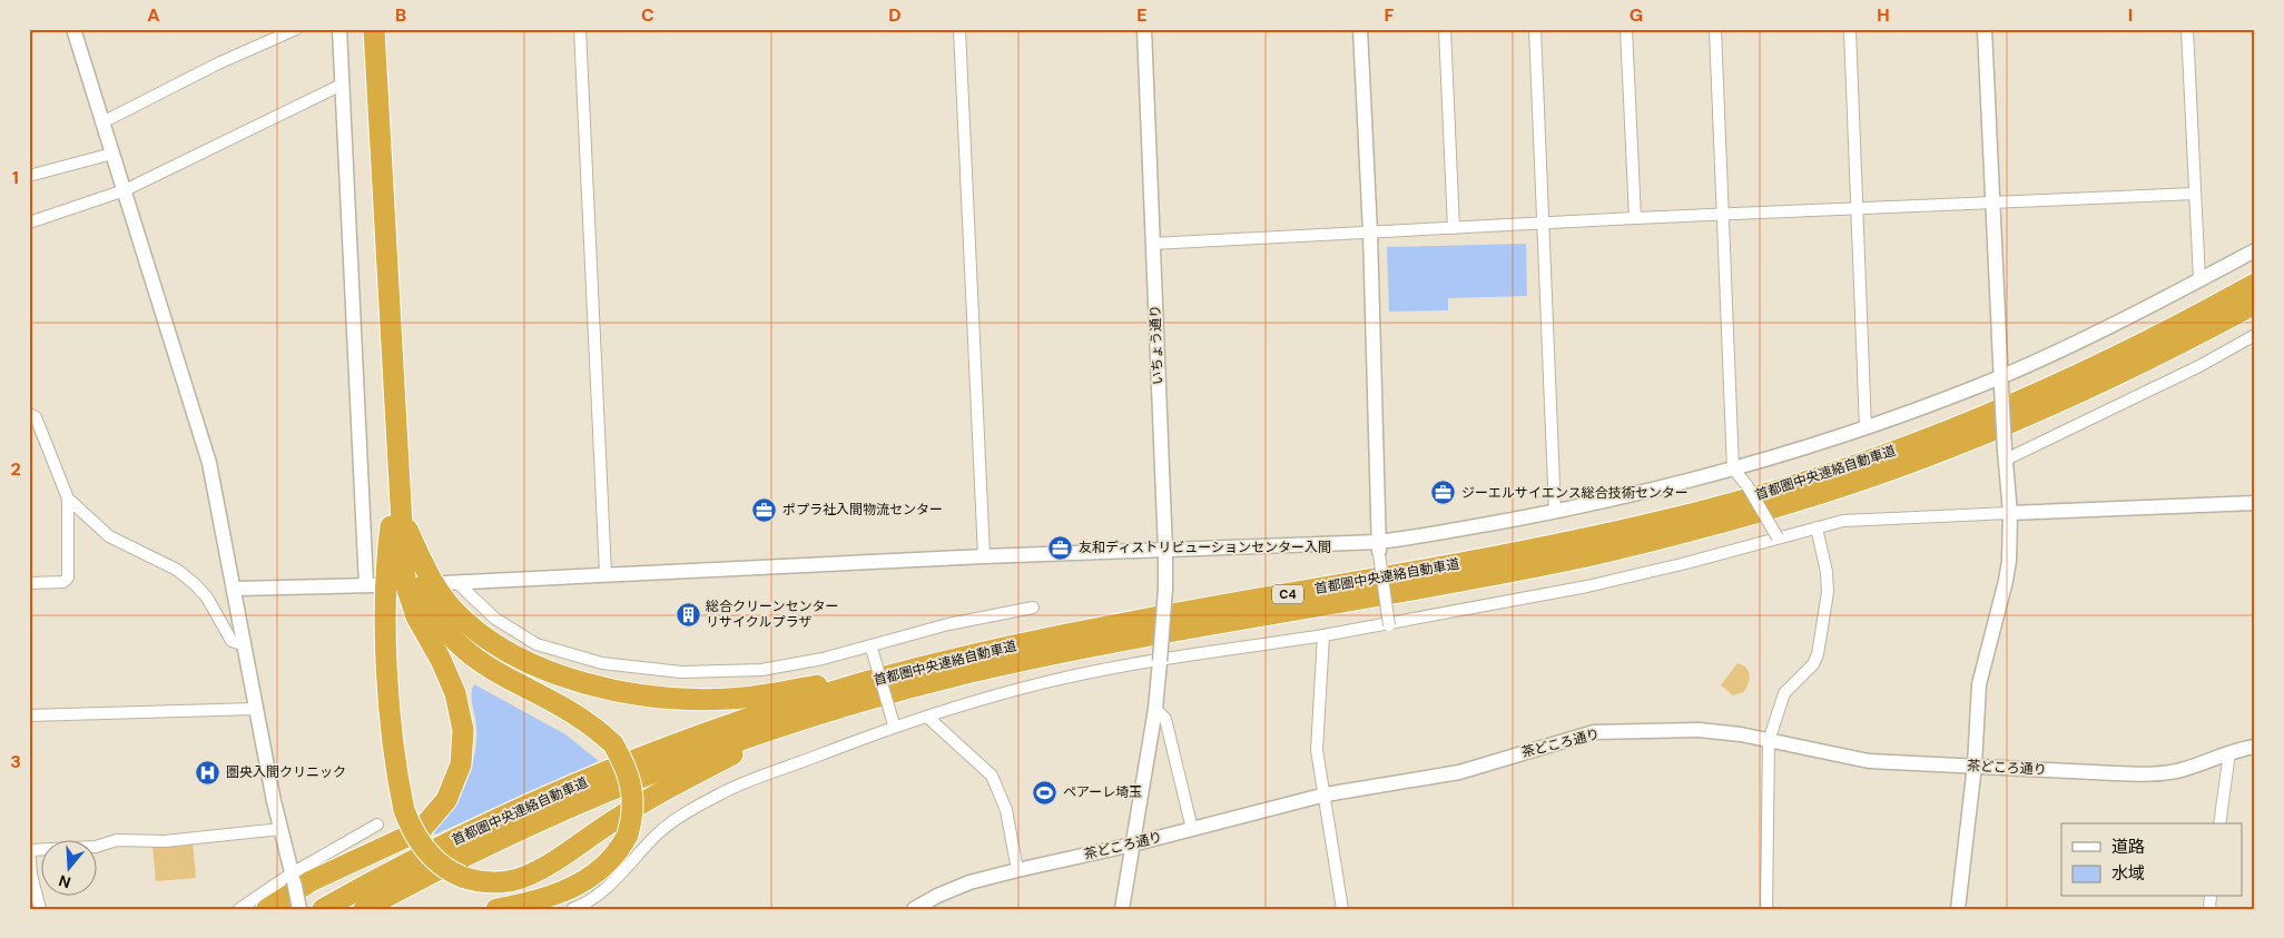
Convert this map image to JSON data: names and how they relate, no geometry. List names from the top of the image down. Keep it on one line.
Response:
{"streets":{"highway":["首都圏中央連絡自動車道","C4"],"street":["いちょう通り","茶どころ通り"]},"crossings":[["いちょう通り","茶どころ通り"]],"places":{"office":["ジーエルサイエンス総合技術センター","ポプラ社入間物流センター","友和ディストリビューションセンター入間"],"building":["総合クリーンセンター リサイクルプラザ"],"hospital":["圏央入間クリニック"],"sports":["ペアーレ埼玉"]},"legend":["道路","水域"],"north":"bottom","grid":{"columns":["A","B","C","D","E","F","G","H","I"],"rows":["1","2","3"]}}
